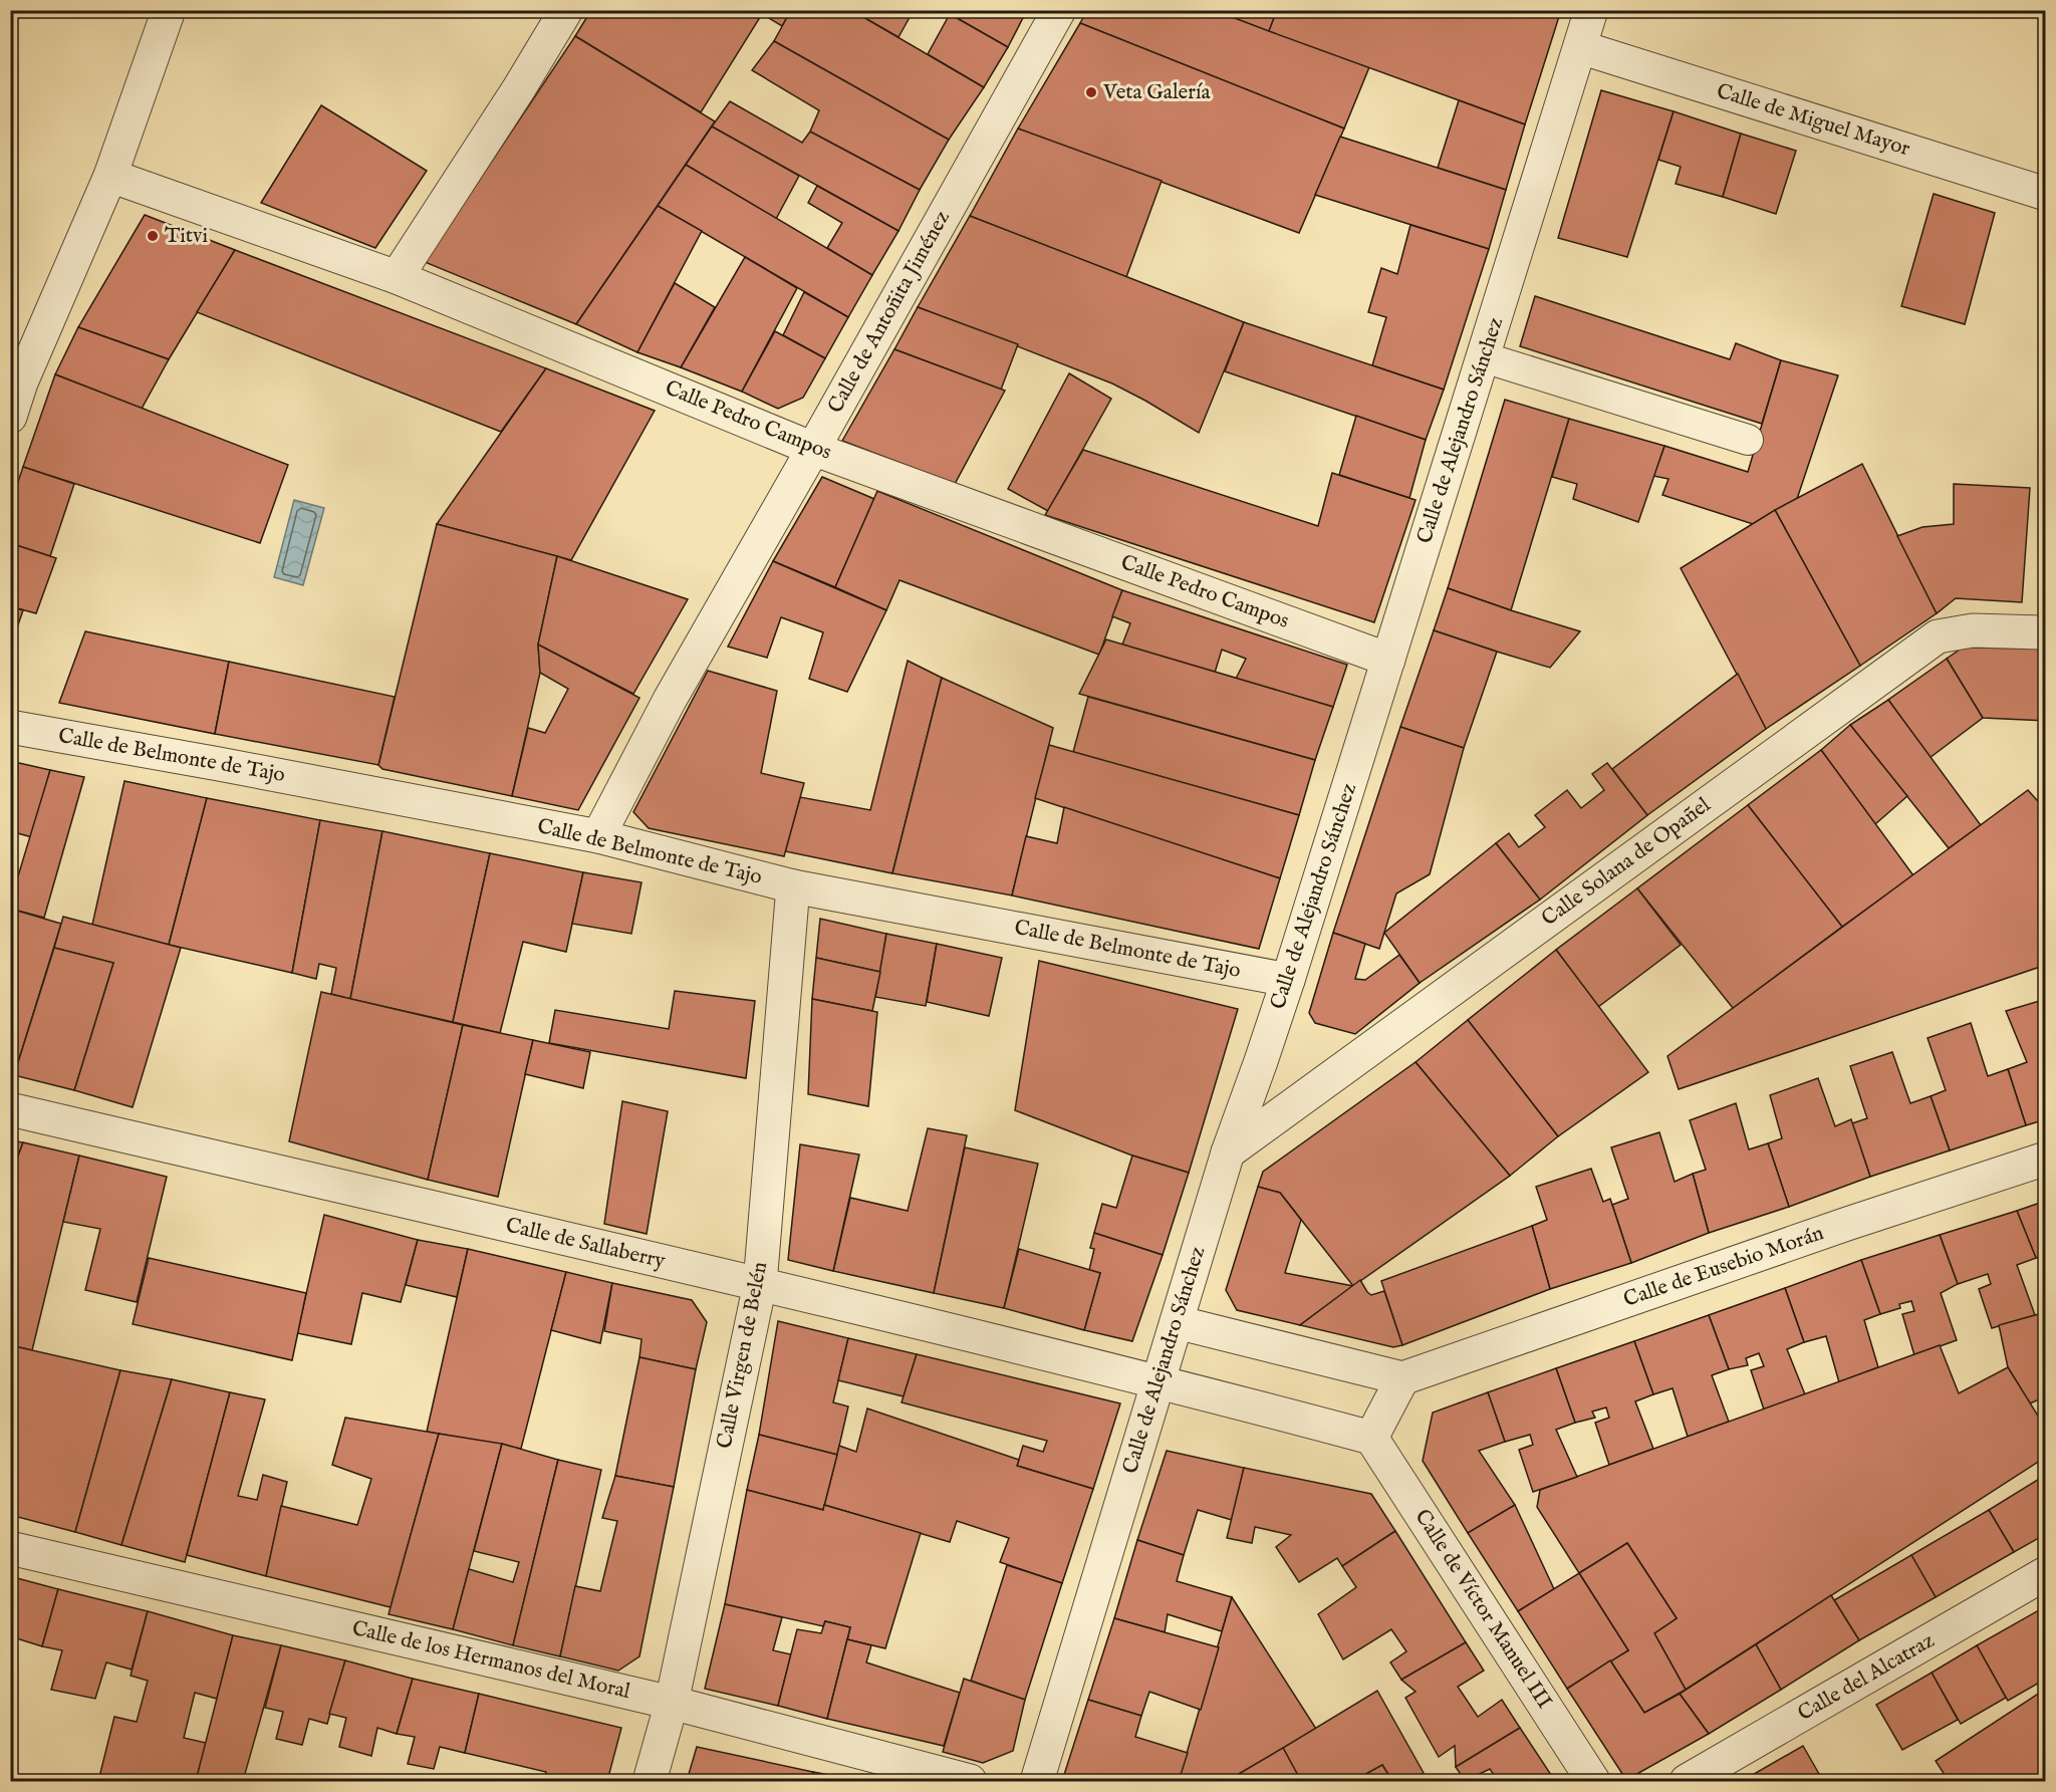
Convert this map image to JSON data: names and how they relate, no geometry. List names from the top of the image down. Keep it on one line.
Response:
{"streets":{"street":["Calle de Miguel Mayor","Calle de Antoñita Jiménez","Calle Pedro Campos","Calle de Alejandro Sánchez","Calle de Belmonte de Tajo","Calle Solana de Opañel","Calle de Sallaberry","Calle de Eusebio Morán","Calle Virgen de Belén","Calle de Víctor Manuel III","Calle de los Hermanos del Moral","Calle del Alcatraz"]},"crossings":[["Calle de Miguel Mayor","Calle de Alejandro Sánchez"],["Calle de Antoñita Jiménez","Calle Pedro Campos"],["Calle de Antoñita Jiménez","Calle de Belmonte de Tajo"],["Calle Pedro Campos","Calle de Alejandro Sánchez"],["Calle de Alejandro Sánchez","Calle de Belmonte de Tajo"],["Calle de Alejandro Sánchez","Calle Solana de Opañel"],["Calle de Alejandro Sánchez","Calle de Sallaberry"],["Calle de Belmonte de Tajo","Calle Virgen de Belén"],["Calle de Sallaberry","Calle Virgen de Belén"],["Calle Virgen de Belén","Calle de los Hermanos del Moral"]],"places":["Veta Galería","Titvi"]}
